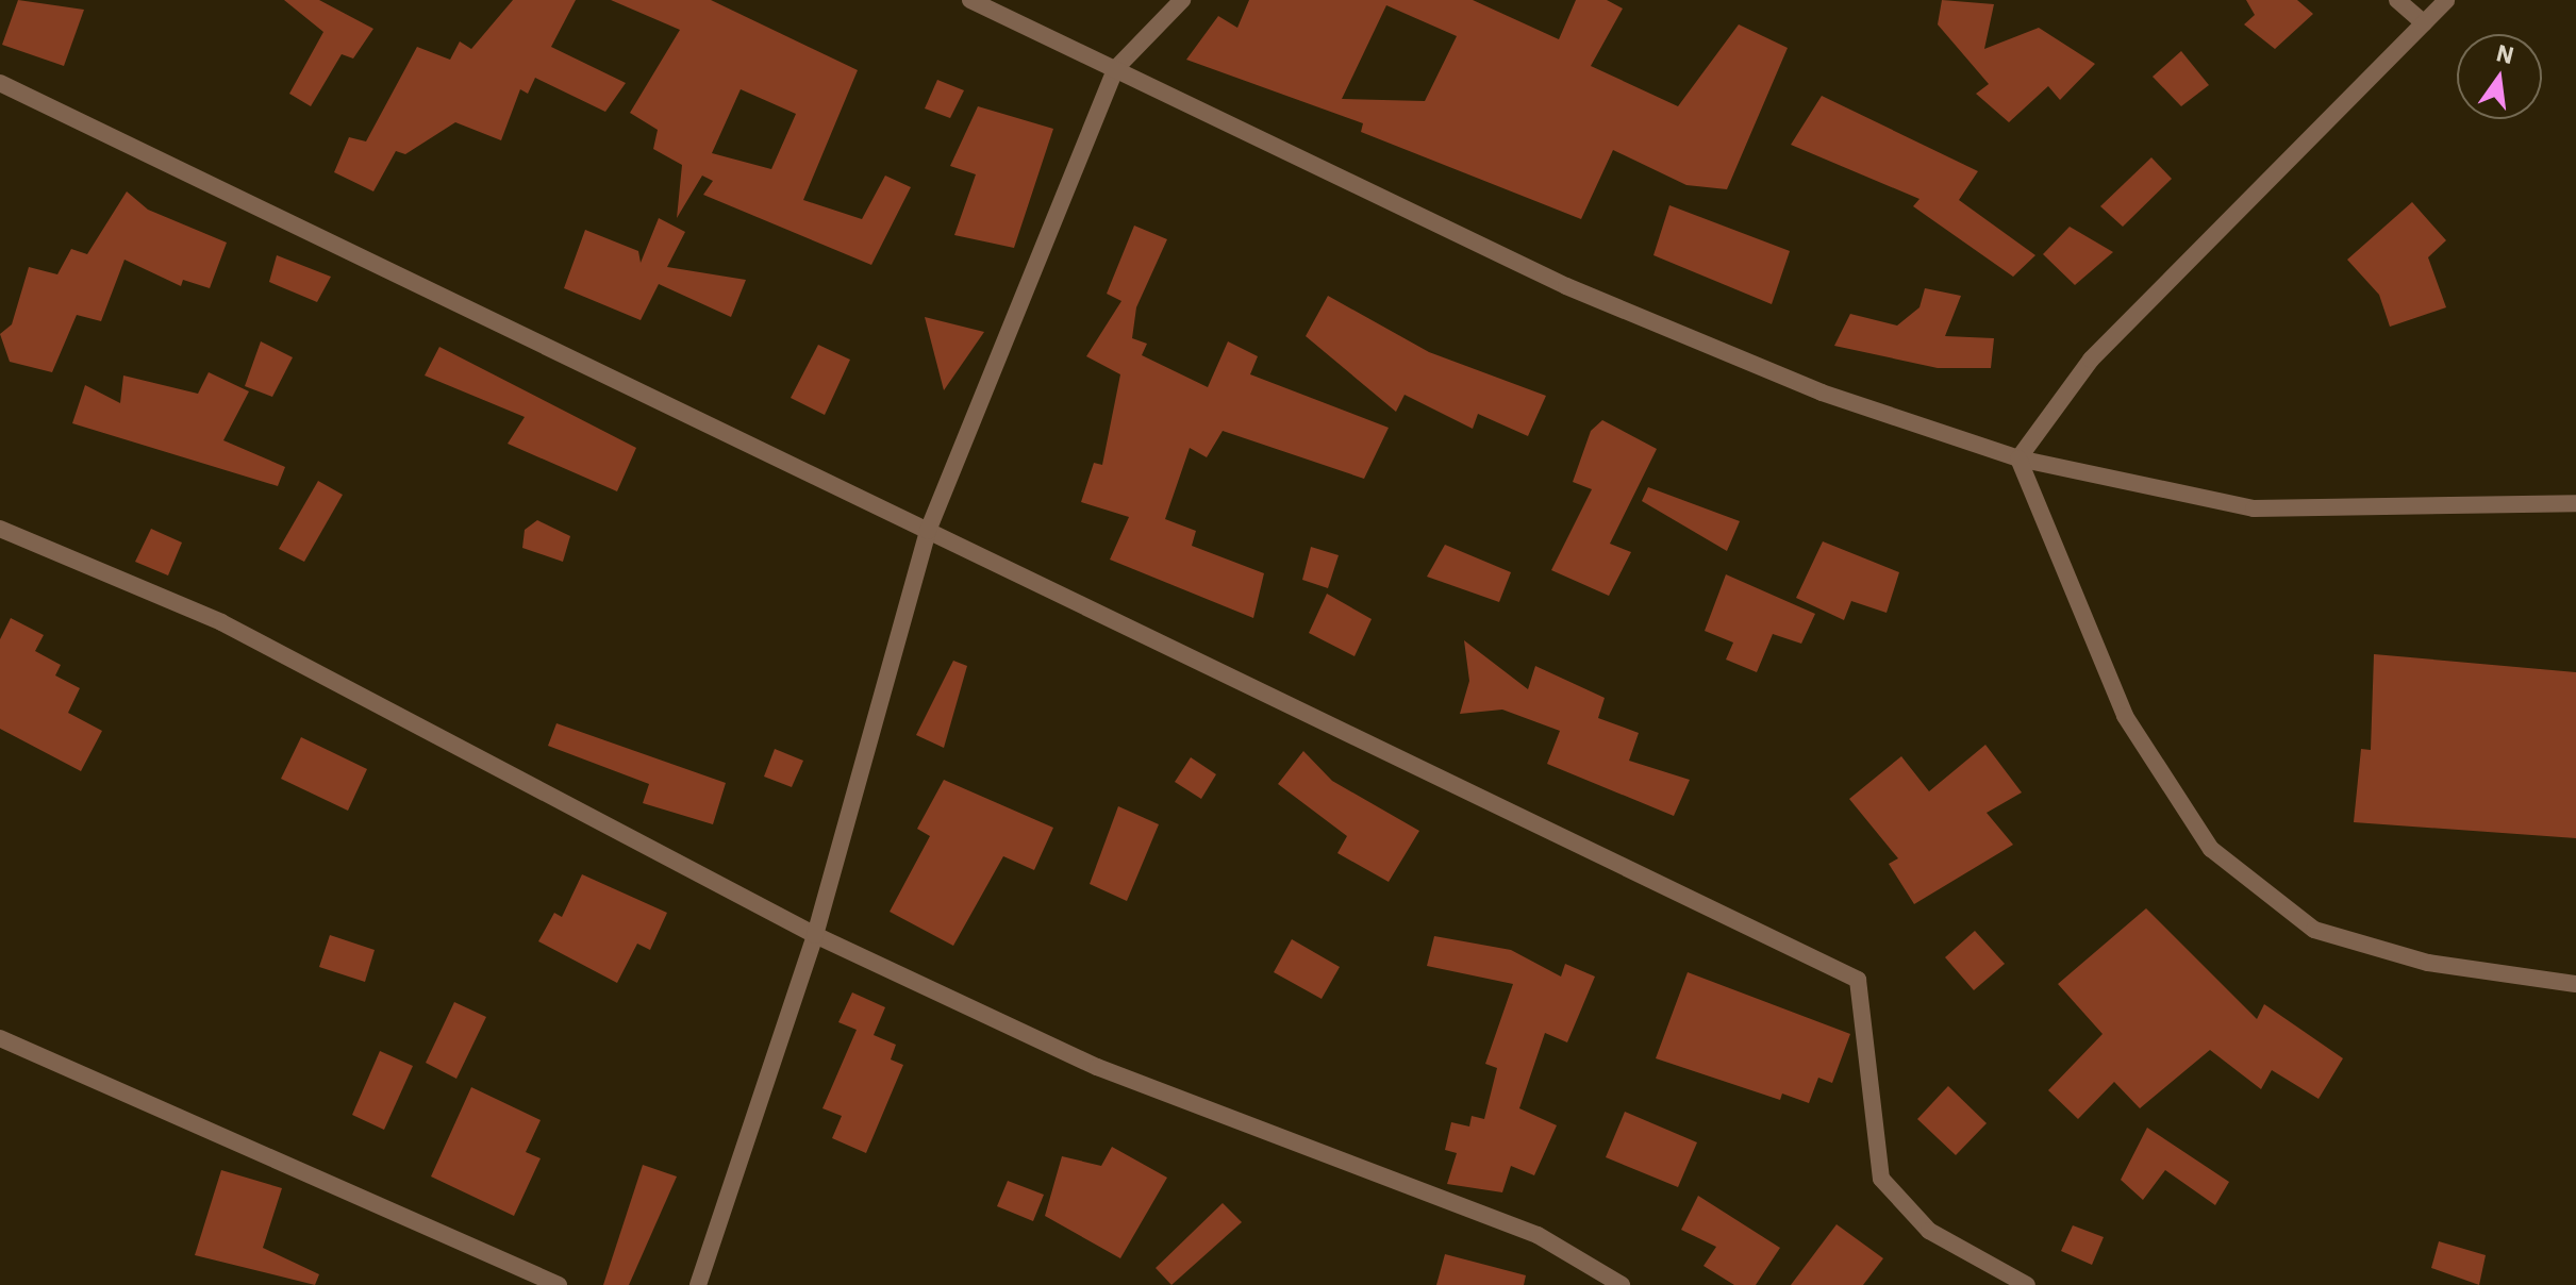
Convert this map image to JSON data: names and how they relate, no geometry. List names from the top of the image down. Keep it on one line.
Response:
{"north":"top"}
